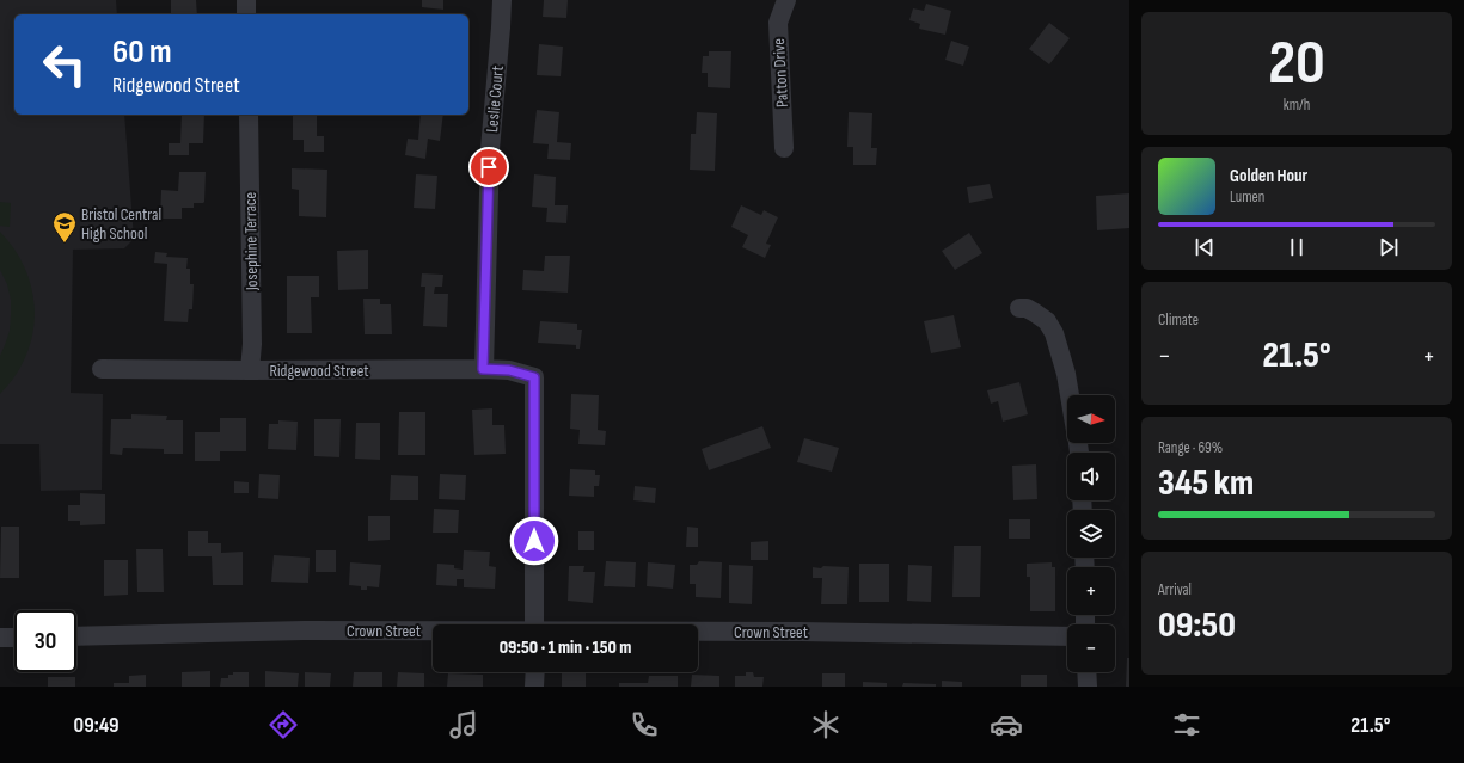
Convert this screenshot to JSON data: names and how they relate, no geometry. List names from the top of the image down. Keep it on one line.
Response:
{"streets":{"street":["Patton Drive","Leslie Court","Josephine Terrace","Ridgewood Street","Crown Street"]},"crossings":[["Leslie Court","Ridgewood Street"],["Josephine Terrace","Ridgewood Street"]],"places":{"school or university":["Bristol Central High School"]},"north":"right","page":{"tile":[["20","km/h"],"Climate",["Range · 69%","345 km"],["Arrival","09:50"]],"turn":["60 m","Ridgewood Street"],"song":["Golden Hour","Lumen"],"heat":["−","21.5°","+"],"map_buttons":["+","−"],"limit":"30","trip":"09:50 · 1 min · 150 m","tabs":["09:49","21.5°"]}}
